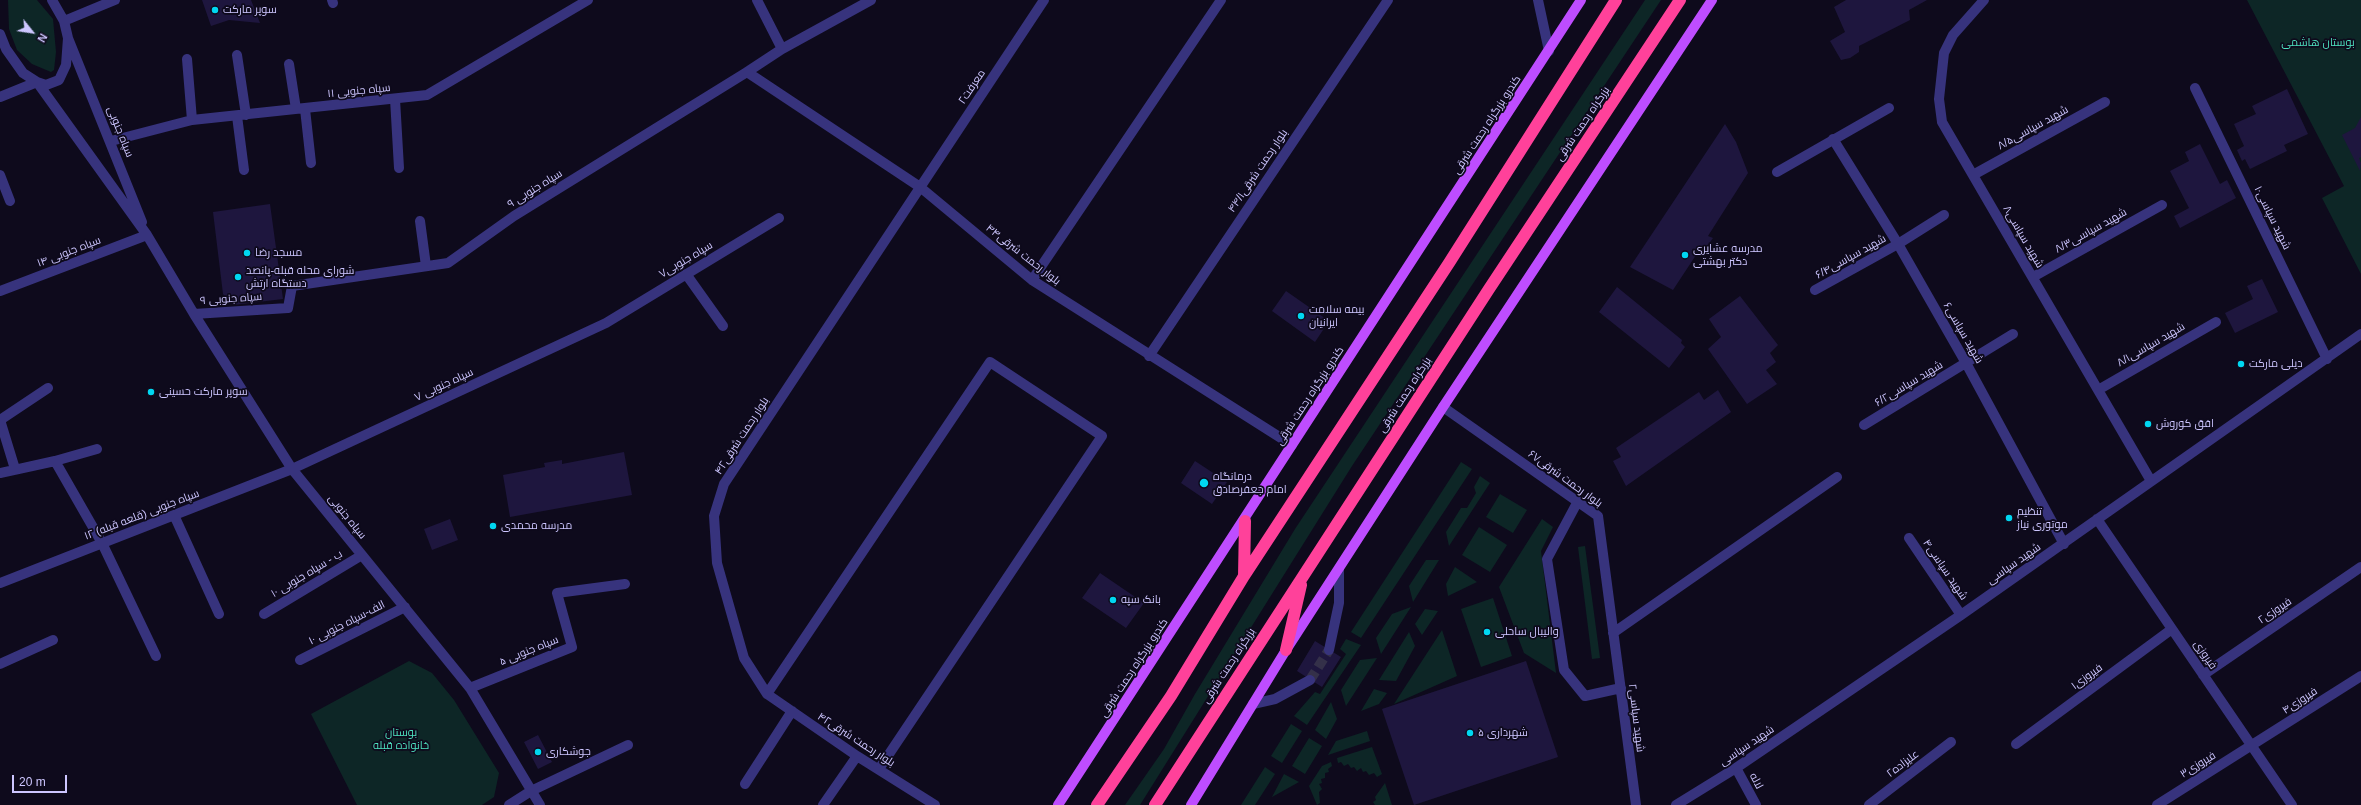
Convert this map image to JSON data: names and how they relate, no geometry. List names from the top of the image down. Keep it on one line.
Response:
{"streets":{"highway":["بزرگراه رحمت شرقی"],"main road":["کندرو بزرگراه رحمت شرقی"],"street":["معرفت۲","۱۱ سپاه جنوبی","شهید سپاسی۸/۵","سپاه جنوبی","بلوار رحمت شرقی۴۴/۱","۹ سپاه جنوبی","شهید سپاسی۱۰","شهید سپاسی۸/۳","شهید سپاسی۸","۱۴ سپاه جنوبی","۴۴بلوار رحمت شرقی","شهید سپاسی۶/۴","سپاه جنوبی۷","شهید سپاسی۶","شهید سپاسی۸/۱","شهید سپاسی۶/۲","۷ سپاه جنوبی","بلوار رحمت شرقی۴۲","بلوار رحمت شرقی۶۷","۱۲ سپاه جنوبی (قلعه قبله)","شهید سپاسی","شهید سپاسی۴","۱۰ ب - سپاه جنوبی","فیروزی۲","۱۰ الف-سپاه جنوبی","۵ سپاه جنوبی","فیروزی","فیروزی۱","۴فیروزی","شهید سپاسی۲","علیزاده۲","فیروزی۳","لاله"]},"crossings":[["معرفت۲","۴۴بلوار رحمت شرقی"],["معرفت۲","بلوار رحمت شرقی۴۲"],["۱۱ سپاه جنوبی","سپاه جنوبی"],["کندرو بزرگراه رحمت شرقی","۴۴بلوار رحمت شرقی"],["شهید سپاسی۸/۵","شهید سپاسی۸"],["سپاه جنوبی","۹ سپاه جنوبی"],["سپاه جنوبی","۱۴ سپاه جنوبی"],["سپاه جنوبی","۷ سپاه جنوبی"],["سپاه جنوبی","۱۲ سپاه جنوبی (قلعه قبله)"],["سپاه جنوبی","۱۰ ب - سپاه جنوبی"],["سپاه جنوبی","۱۰ الف-سپاه جنوبی"],["سپاه جنوبی","۵ سپاه جنوبی"],["بلوار رحمت شرقی۴۴/۱","۴۴بلوار رحمت شرقی"],["۹ سپاه جنوبی","۴۴بلوار رحمت شرقی"],["شهید سپاسی۱۰","شهید سپاسی"],["شهید سپاسی۸/۳","شهید سپاسی۸"],["شهید سپاسی۸","شهید سپاسی۸/۱"],["شهید سپاسی۸","شهید سپاسی"],["۴۴بلوار رحمت شرقی","بلوار رحمت شرقی۴۲"],["شهید سپاسی۶/۴","شهید سپاسی۶"],["سپاه جنوبی۷","۷ سپاه جنوبی"],["شهید سپاسی۶","شهید سپاسی۶/۲"],["شهید سپاسی۶","شهید سپاسی"],["۷ سپاه جنوبی","۱۲ سپاه جنوبی (قلعه قبله)"],["بلوار رحمت شرقی۶۷","شهید سپاسی۲"],["شهید سپاسی","شهید سپاسی۴"],["شهید سپاسی","فیروزی"],["شهید سپاسی","لاله"],["فیروزی۲","فیروزی"],["فیروزی","فیروزی۱"],["فیروزی","۴فیروزی"],["فیروزی","فیروزی۳"],["۴فیروزی","فیروزی۳"]],"parks":["بوستان هاشمی","بوستان خانواده قبله"],"places":["سوپر مارکت","مسجد رضا","مدرسه عشایری دکتر بهشتی","شورای محله قبله-پانصد دستگاه ارتش","بیمه سلامت ایرانیان","دیلی مارکت","سوپر مارکت حسینی","افق کوروش","درمانگاه امام جعفرصادق","تنظیم موتوری نیاز","مدرسه محمدی","بانک سپه","والیبال ساحلی","شهرداری ۵","جوشکاری"],"scale_bar":"20 m","north":"bottom right"}
